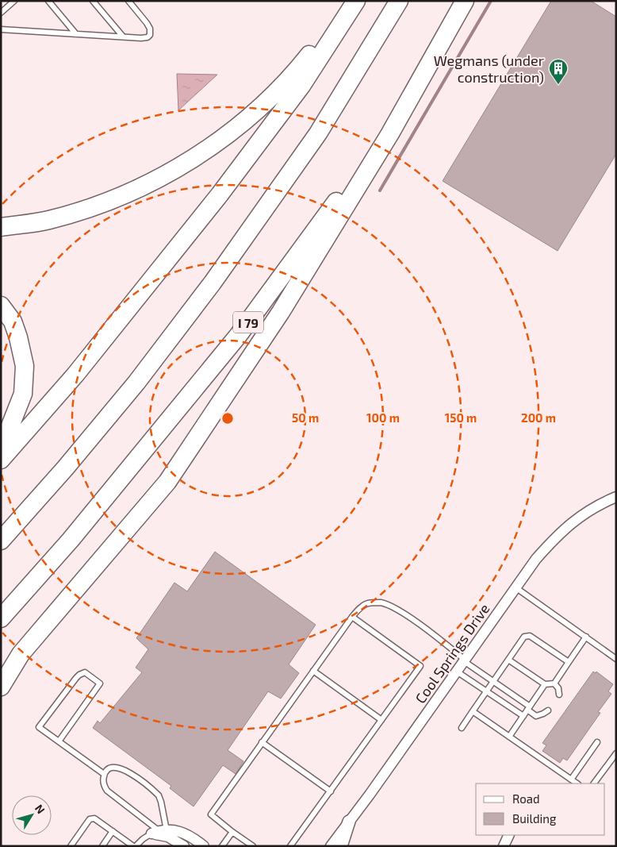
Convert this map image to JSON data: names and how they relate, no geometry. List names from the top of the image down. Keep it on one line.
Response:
{"streets":{"highway":["I 79"],"street":["Cool Springs Drive"]},"places":{"building":["Wegmans (under construction)"]},"legend":["Road","Building"],"north":"top right","rings":["50 m","100 m","150 m","200 m"]}
